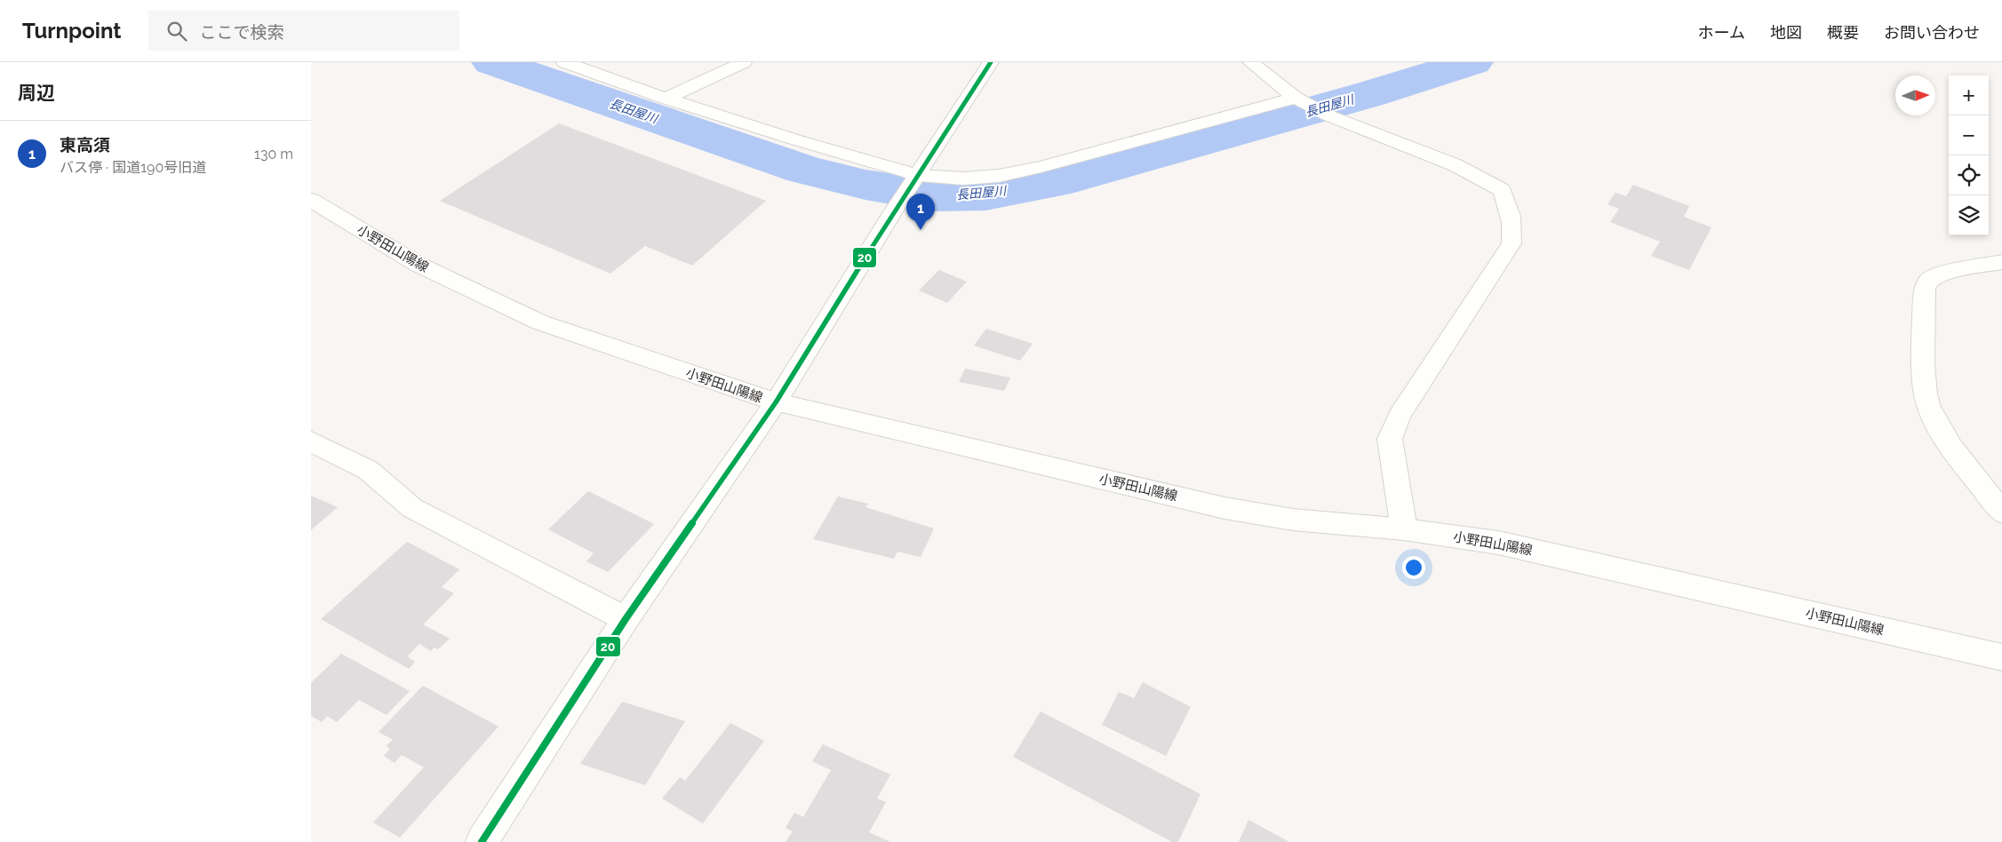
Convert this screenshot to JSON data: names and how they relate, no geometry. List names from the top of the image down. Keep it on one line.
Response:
{"streets":{"street":["小野田山陽線"]},"water":["長田屋川"],"lines":["transit line 20"],"north":"right","page":{"header":"Turnpoint","search":"ここで検索","nav":["ホーム","地図","概要","お問い合わせ"],"heading":"周辺","map_buttons":["+","−"],"list":[{"mark":"1","name":"東高須","note":"バス停 · 国道190号旧道","value":"130 m"}],"pins":"1"}}
